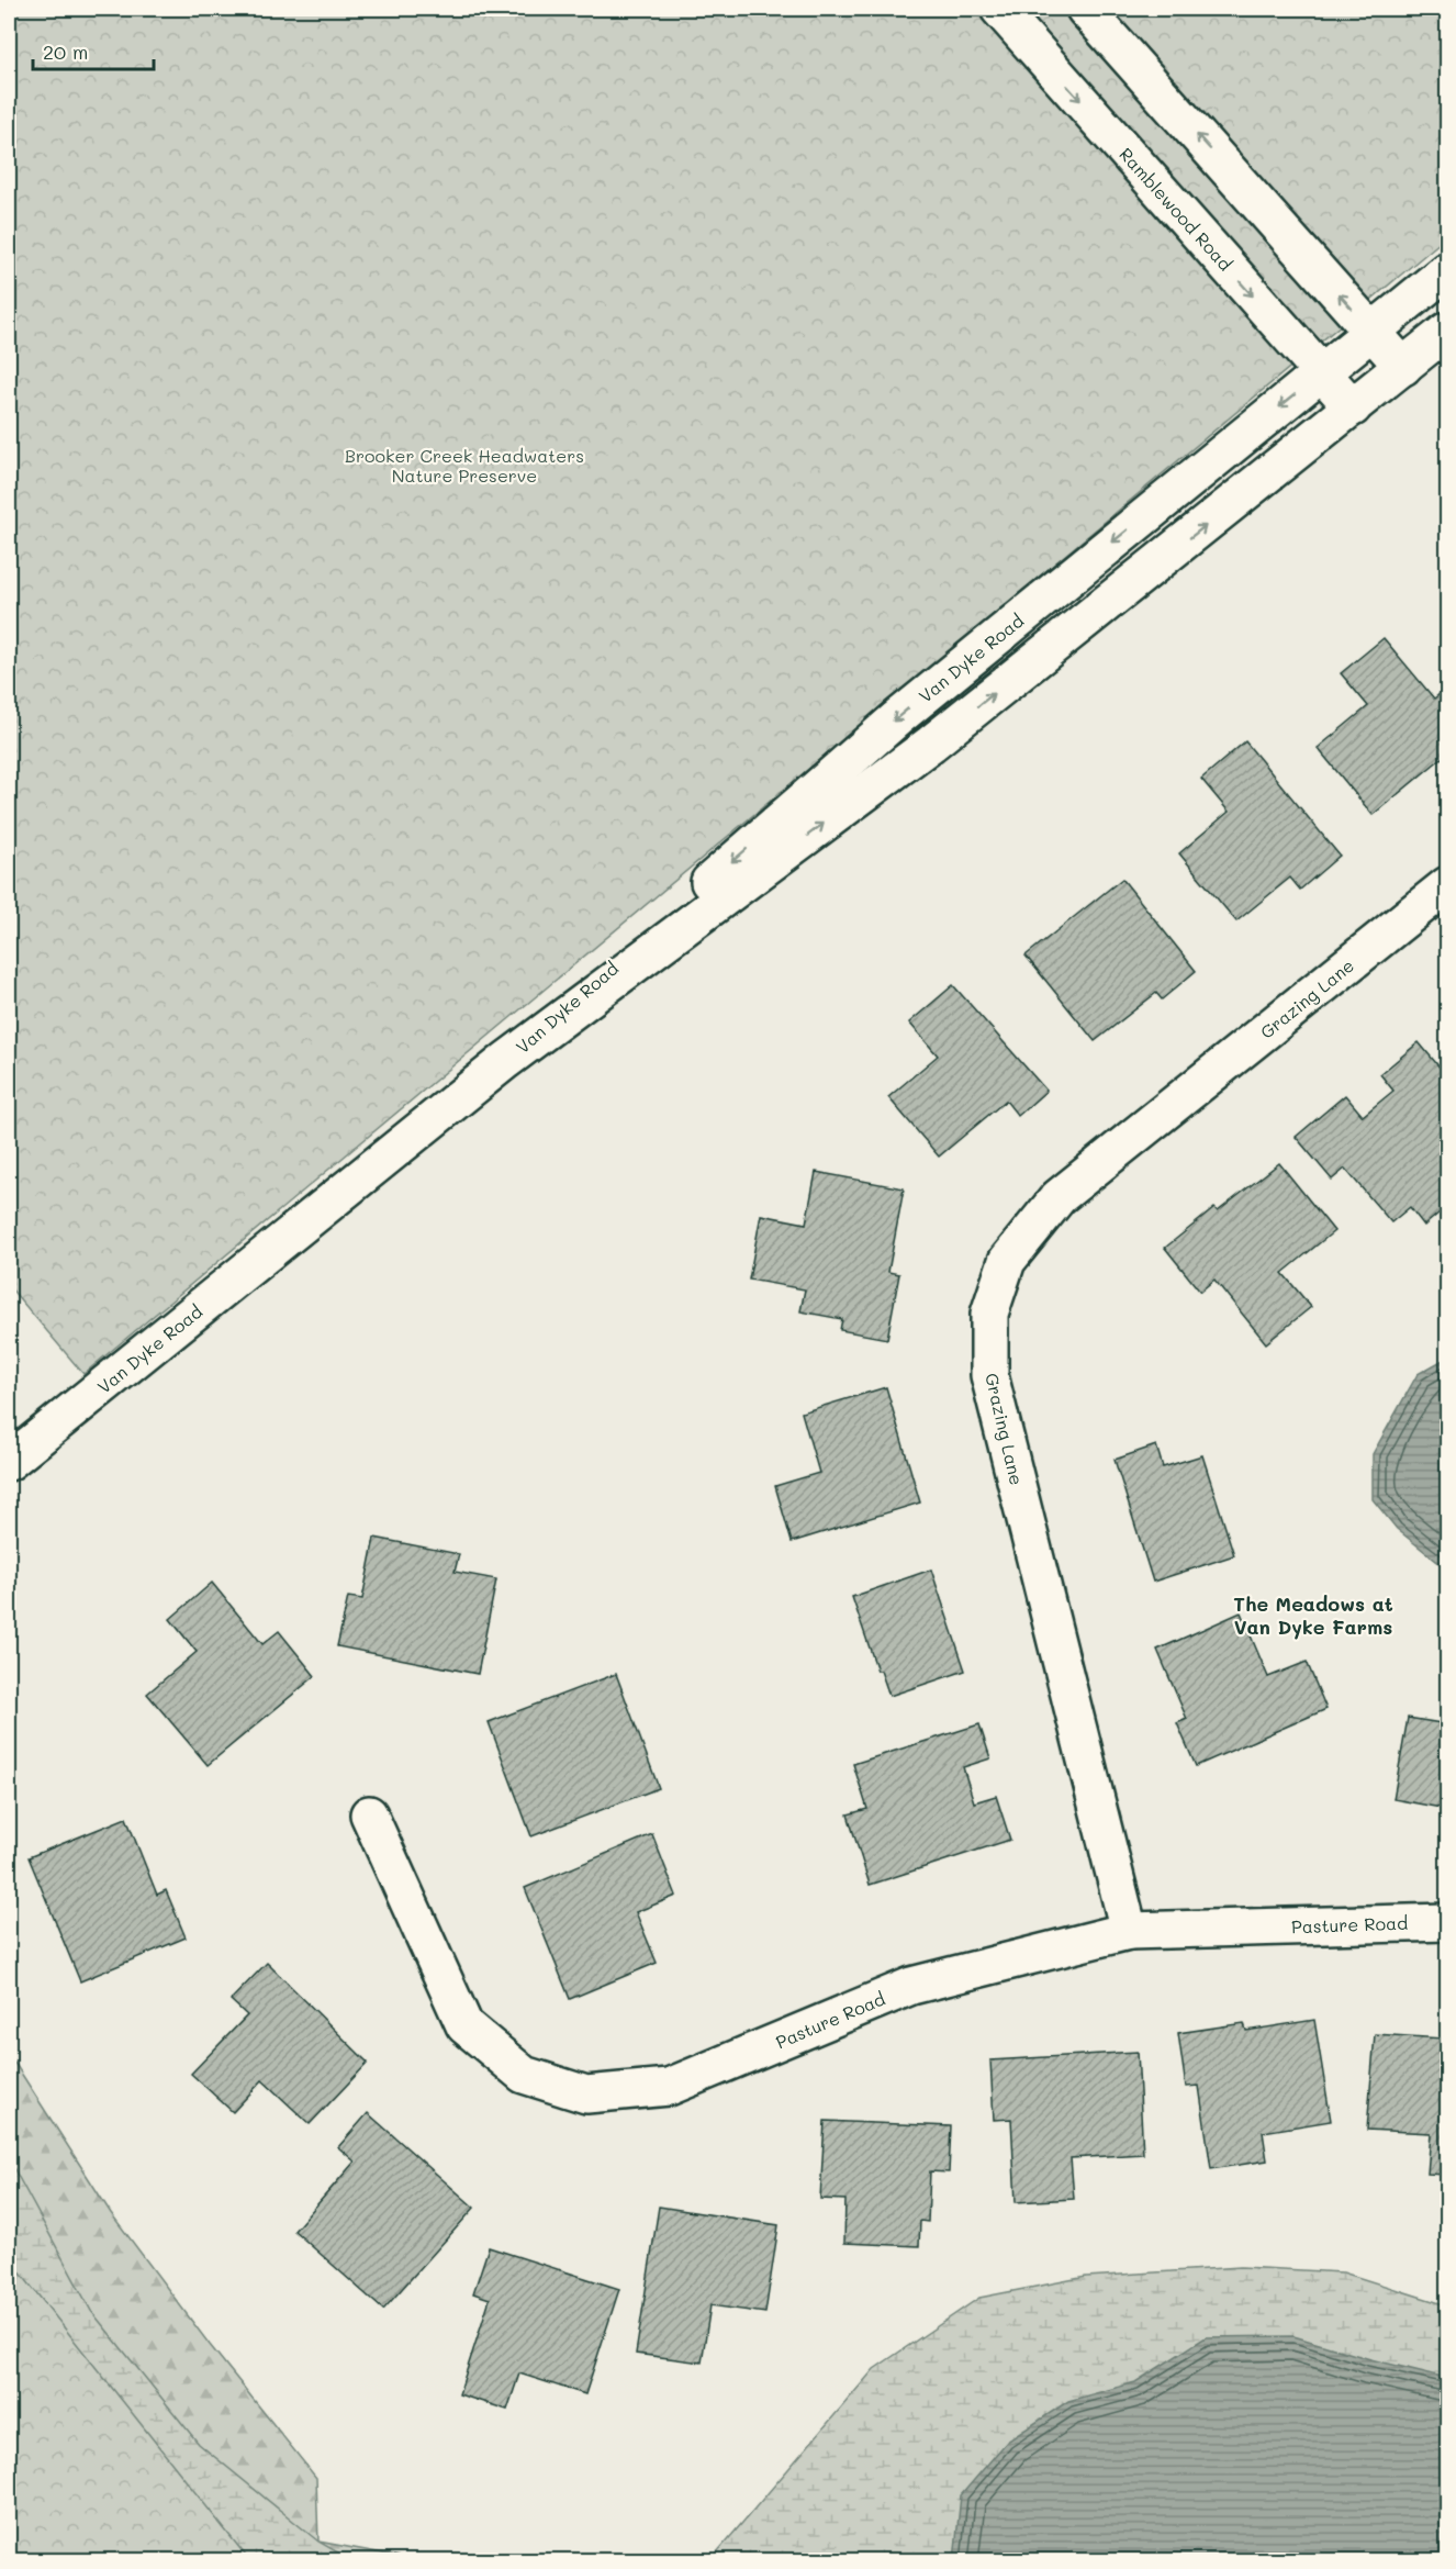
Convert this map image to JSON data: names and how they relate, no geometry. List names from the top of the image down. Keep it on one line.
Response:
{"streets":{"street":["Ramblewood Road","Van Dyke Road","Grazing Lane","Pasture Road"]},"crossings":[["Ramblewood Road","Van Dyke Road"],["Grazing Lane","Pasture Road"]],"districts":["The Meadows at Van Dyke Farms"],"parks":["Brooker Creek Headwaters Nature Preserve"],"scale_bar":"20 m"}
